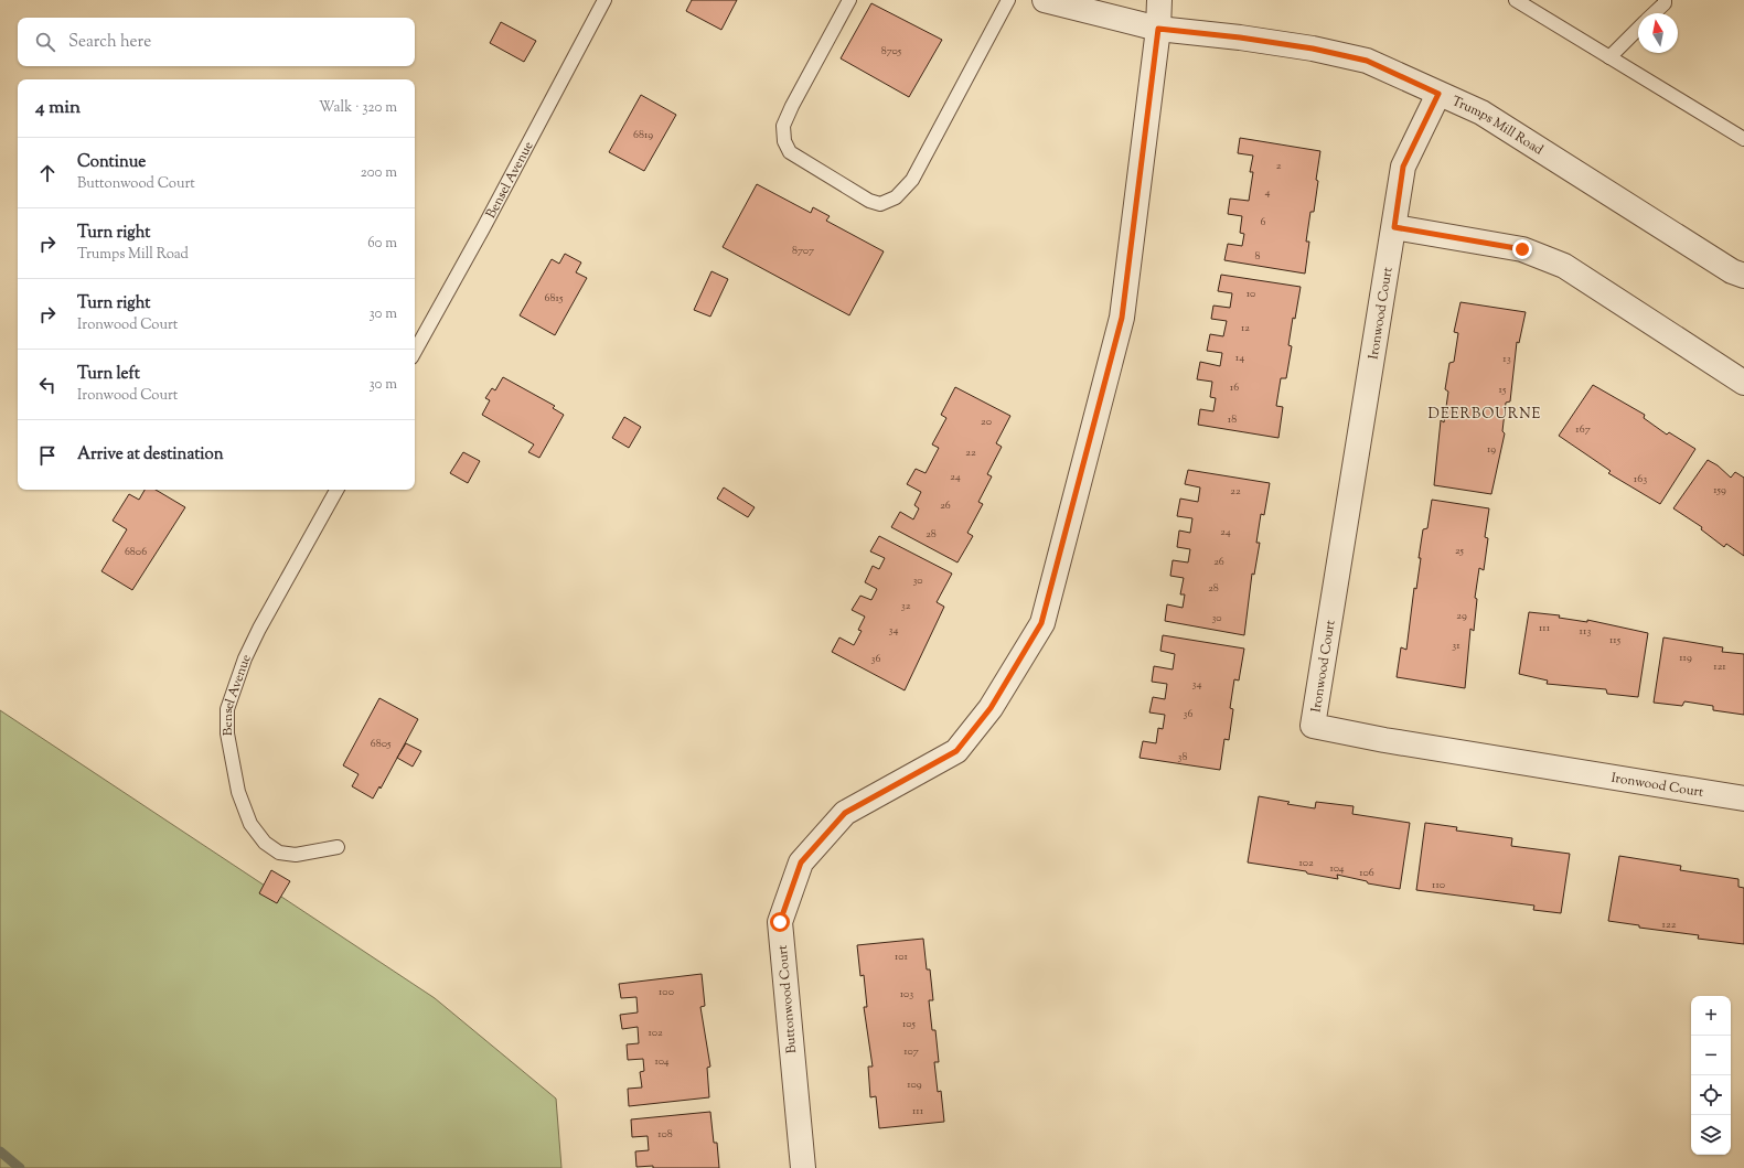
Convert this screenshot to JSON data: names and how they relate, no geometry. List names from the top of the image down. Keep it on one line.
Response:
{"streets":{"street":["Trumps Mill Road","Ironwood Court","Buttonwood Court"],"lane":["Bensel Avenue"]},"crossings":[["Trumps Mill Road","Ironwood Court"],["Trumps Mill Road","Buttonwood Court"]],"districts":["DEERBOURNE"],"house_numbers":["8705","6819","2","4","6","8707","8","10","6815","12","14","13","16","15","18","20","167","19","22","24","163","159","22","26","24","28","25","6806","26","30","28","32","29","30","111","34","113","115","31","119","36","121","34","36","6805","38","102","104","106","110","122","101","100","103","105","102","107","104","109","111","108"],"north":"top","page":{"search":"Search here","heading":["4 min","Walk · 320 m"],"list":[["Continue","Buttonwood Court","200 m"],["Turn right","Trumps Mill Road","60 m"],["Turn right","Ironwood Court","30 m"],["Turn left","Ironwood Court","30 m"],"Arrive at destination"],"map_buttons":["+","−"]}}
